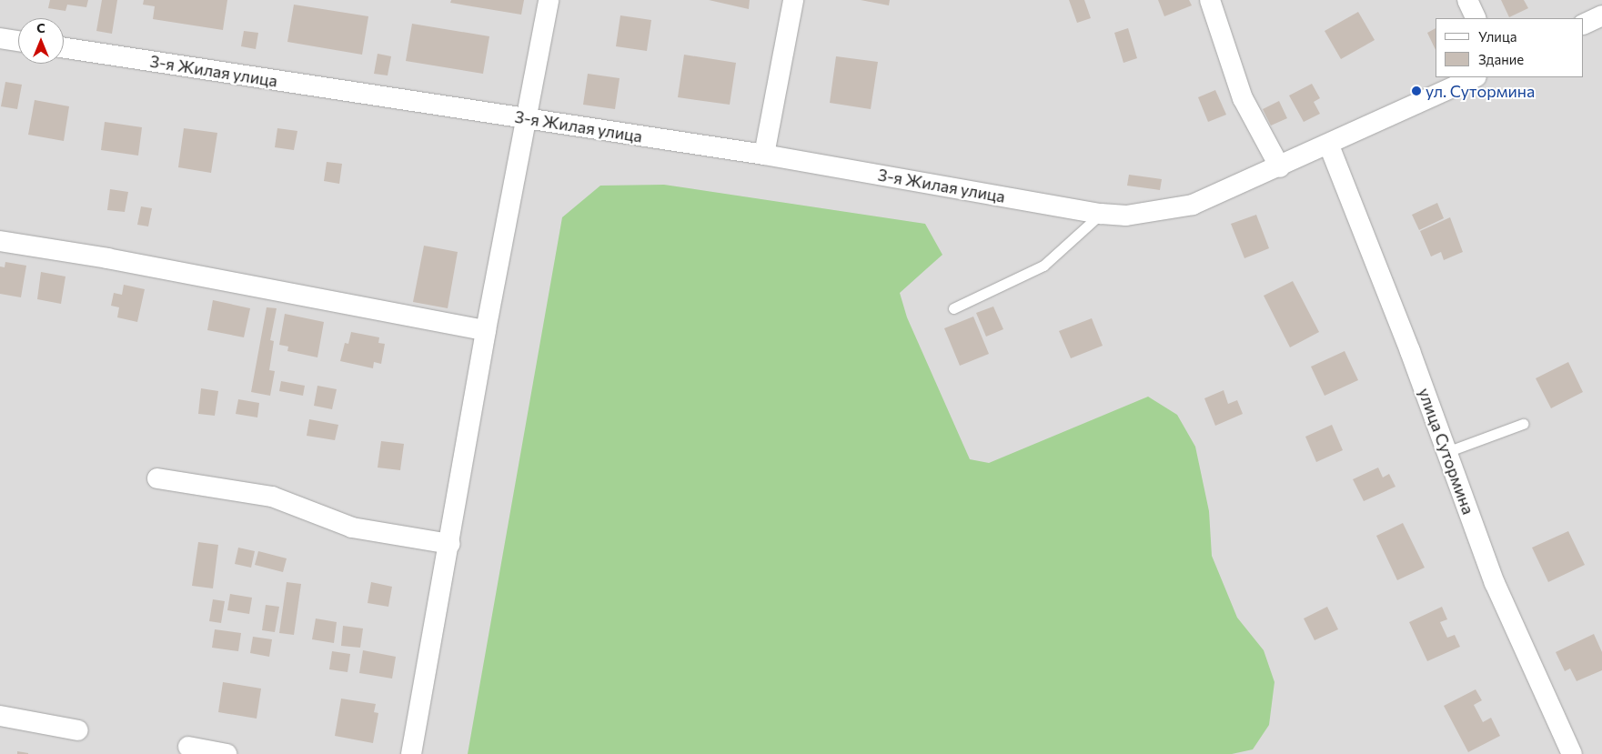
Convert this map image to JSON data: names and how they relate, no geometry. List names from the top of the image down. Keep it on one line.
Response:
{"streets":{"street":["3-я Жилая улица","улица Сутормина"]},"places":["ул. Сутормина"],"legend":["Улица","Здание"],"north":"top"}
